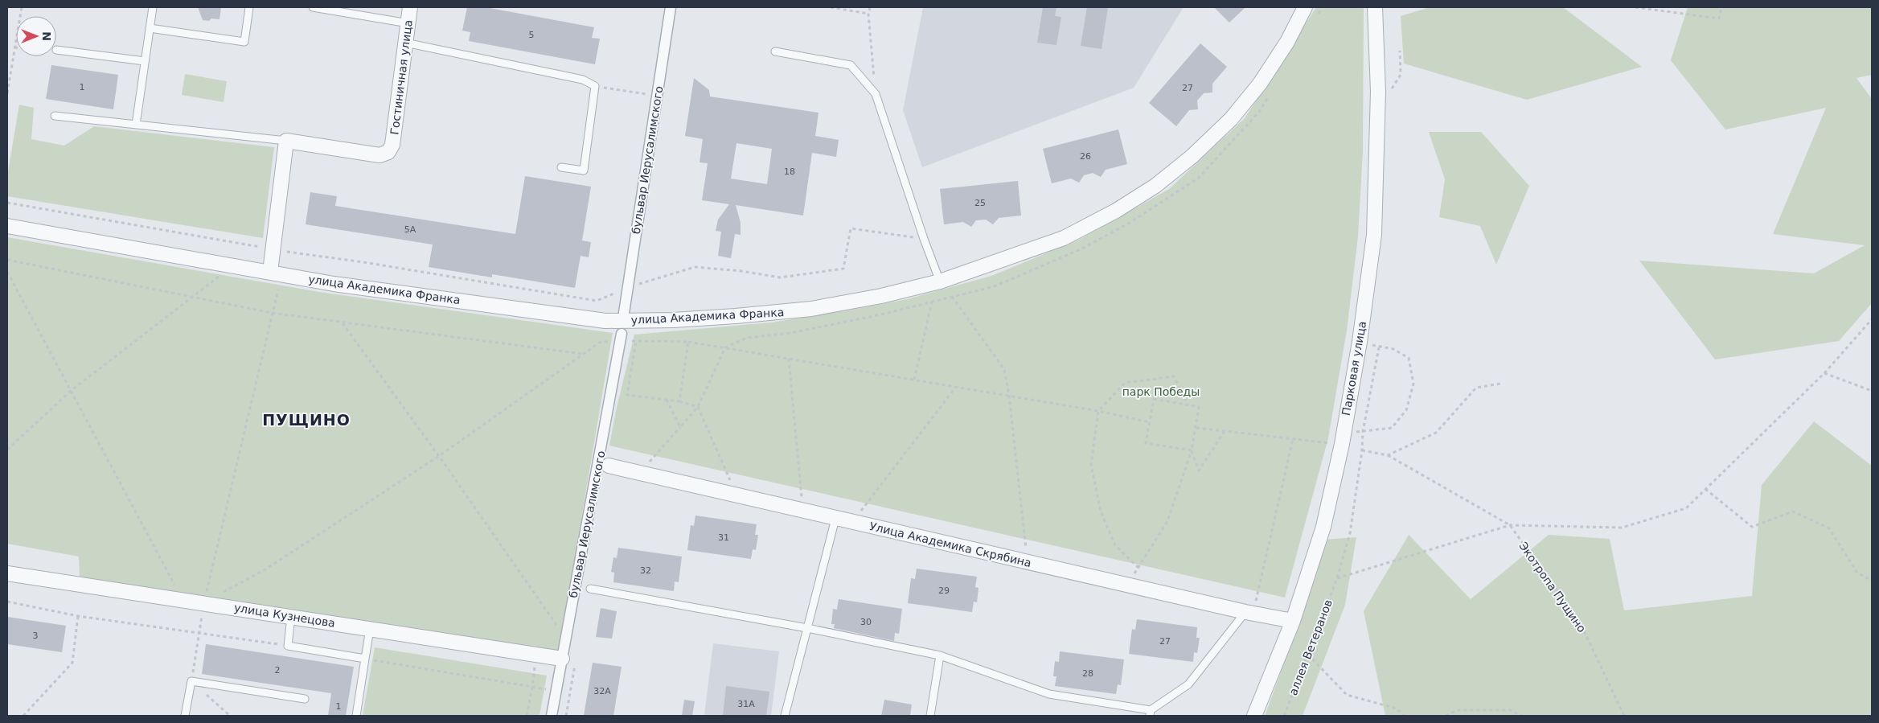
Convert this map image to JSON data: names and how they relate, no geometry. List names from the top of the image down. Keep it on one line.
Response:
{"streets":{"street":["Гостиничная улица","бульвар Иерусалимского","улица Академика Франка","Парковая улица","Улица Академика Скрябина","улица Кузнецова"],"path":["Экотропа Пущино","аллея Ветеранов"]},"crossings":[["бульвар Иерусалимского","улица Кузнецова"],["Парковая улица","Улица Академика Скрябина"],["Экотропа Пущино","аллея Ветеранов"]],"districts":["ПУЩИНО"],"parks":["парк Победы"],"house_numbers":["5","1","27","26","18","25","5А","31","32","29","30","3","27","2","28","32А","31А","1"],"north":"right"}
